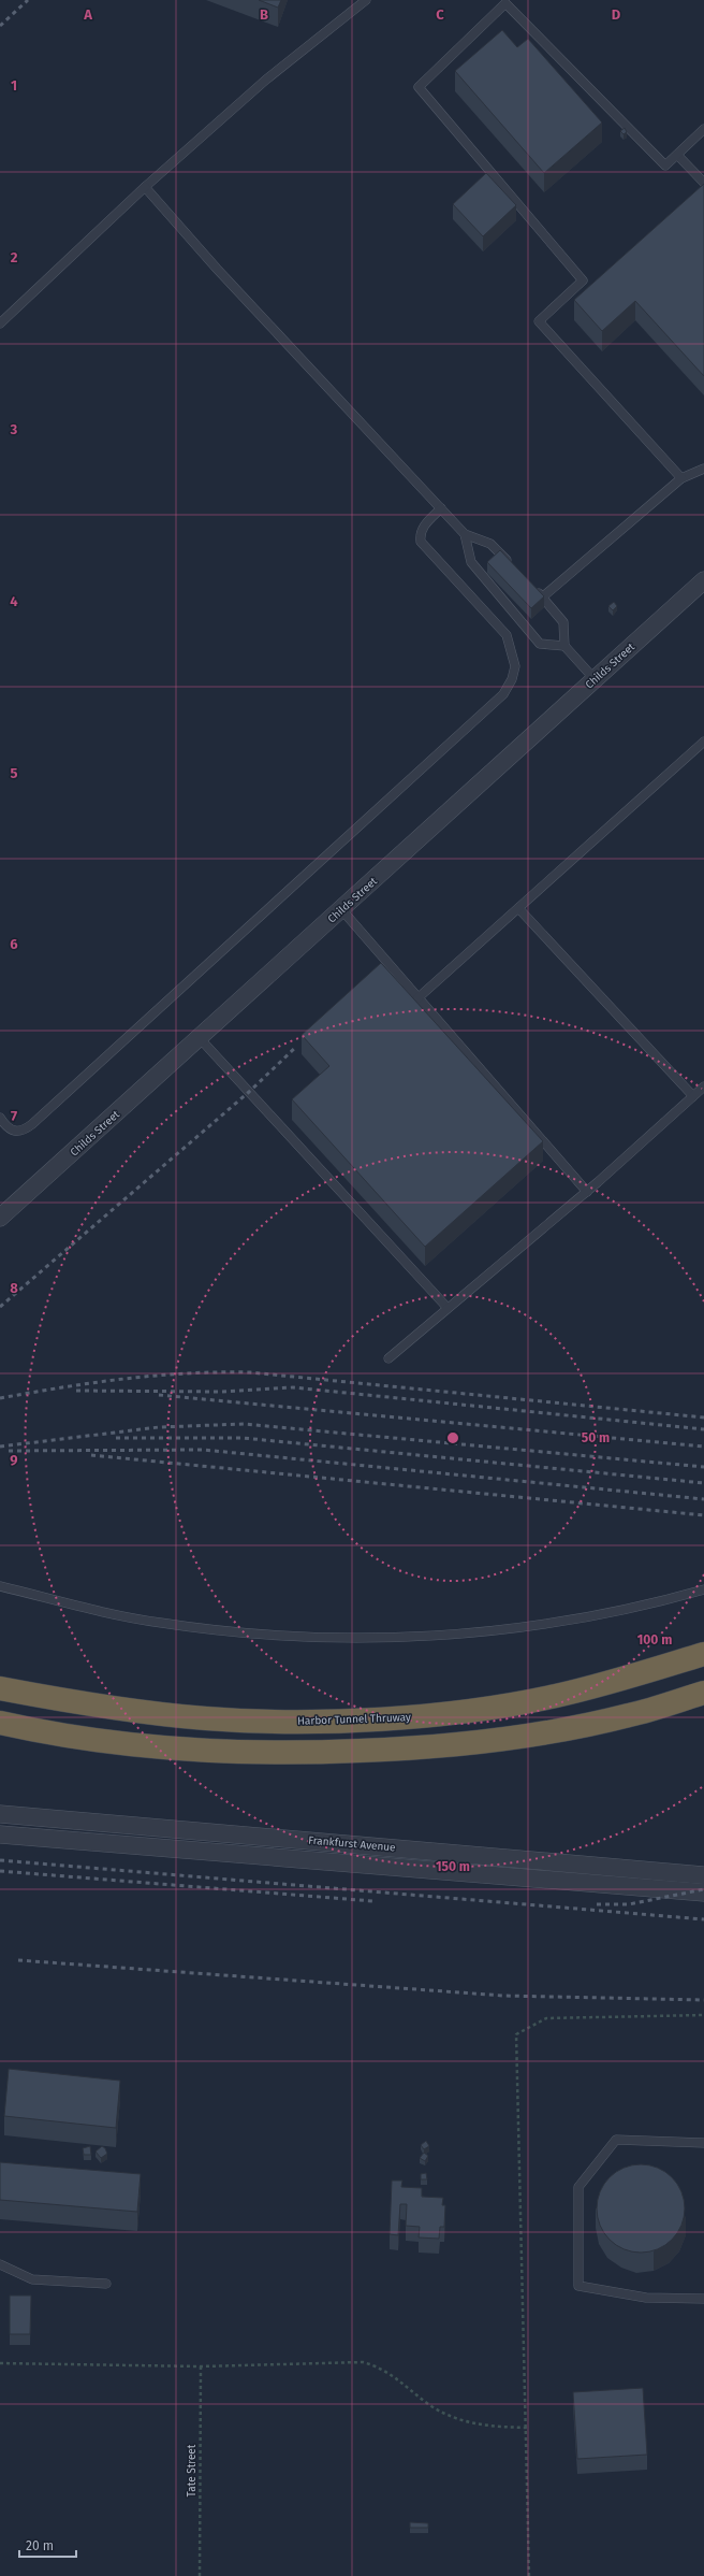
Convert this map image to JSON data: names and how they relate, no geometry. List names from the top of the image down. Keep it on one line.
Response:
{"streets":{"highway":["Harbor Tunnel Thruway"],"street":["Childs Street","Frankfurst Avenue"],"path":["Tate Street"]},"scale_bar":"20 m","grid":{"columns":["A","B","C","D"],"rows":["1","2","3","4","5","6","7","8","9"]},"rings":["50 m","100 m","150 m"]}
